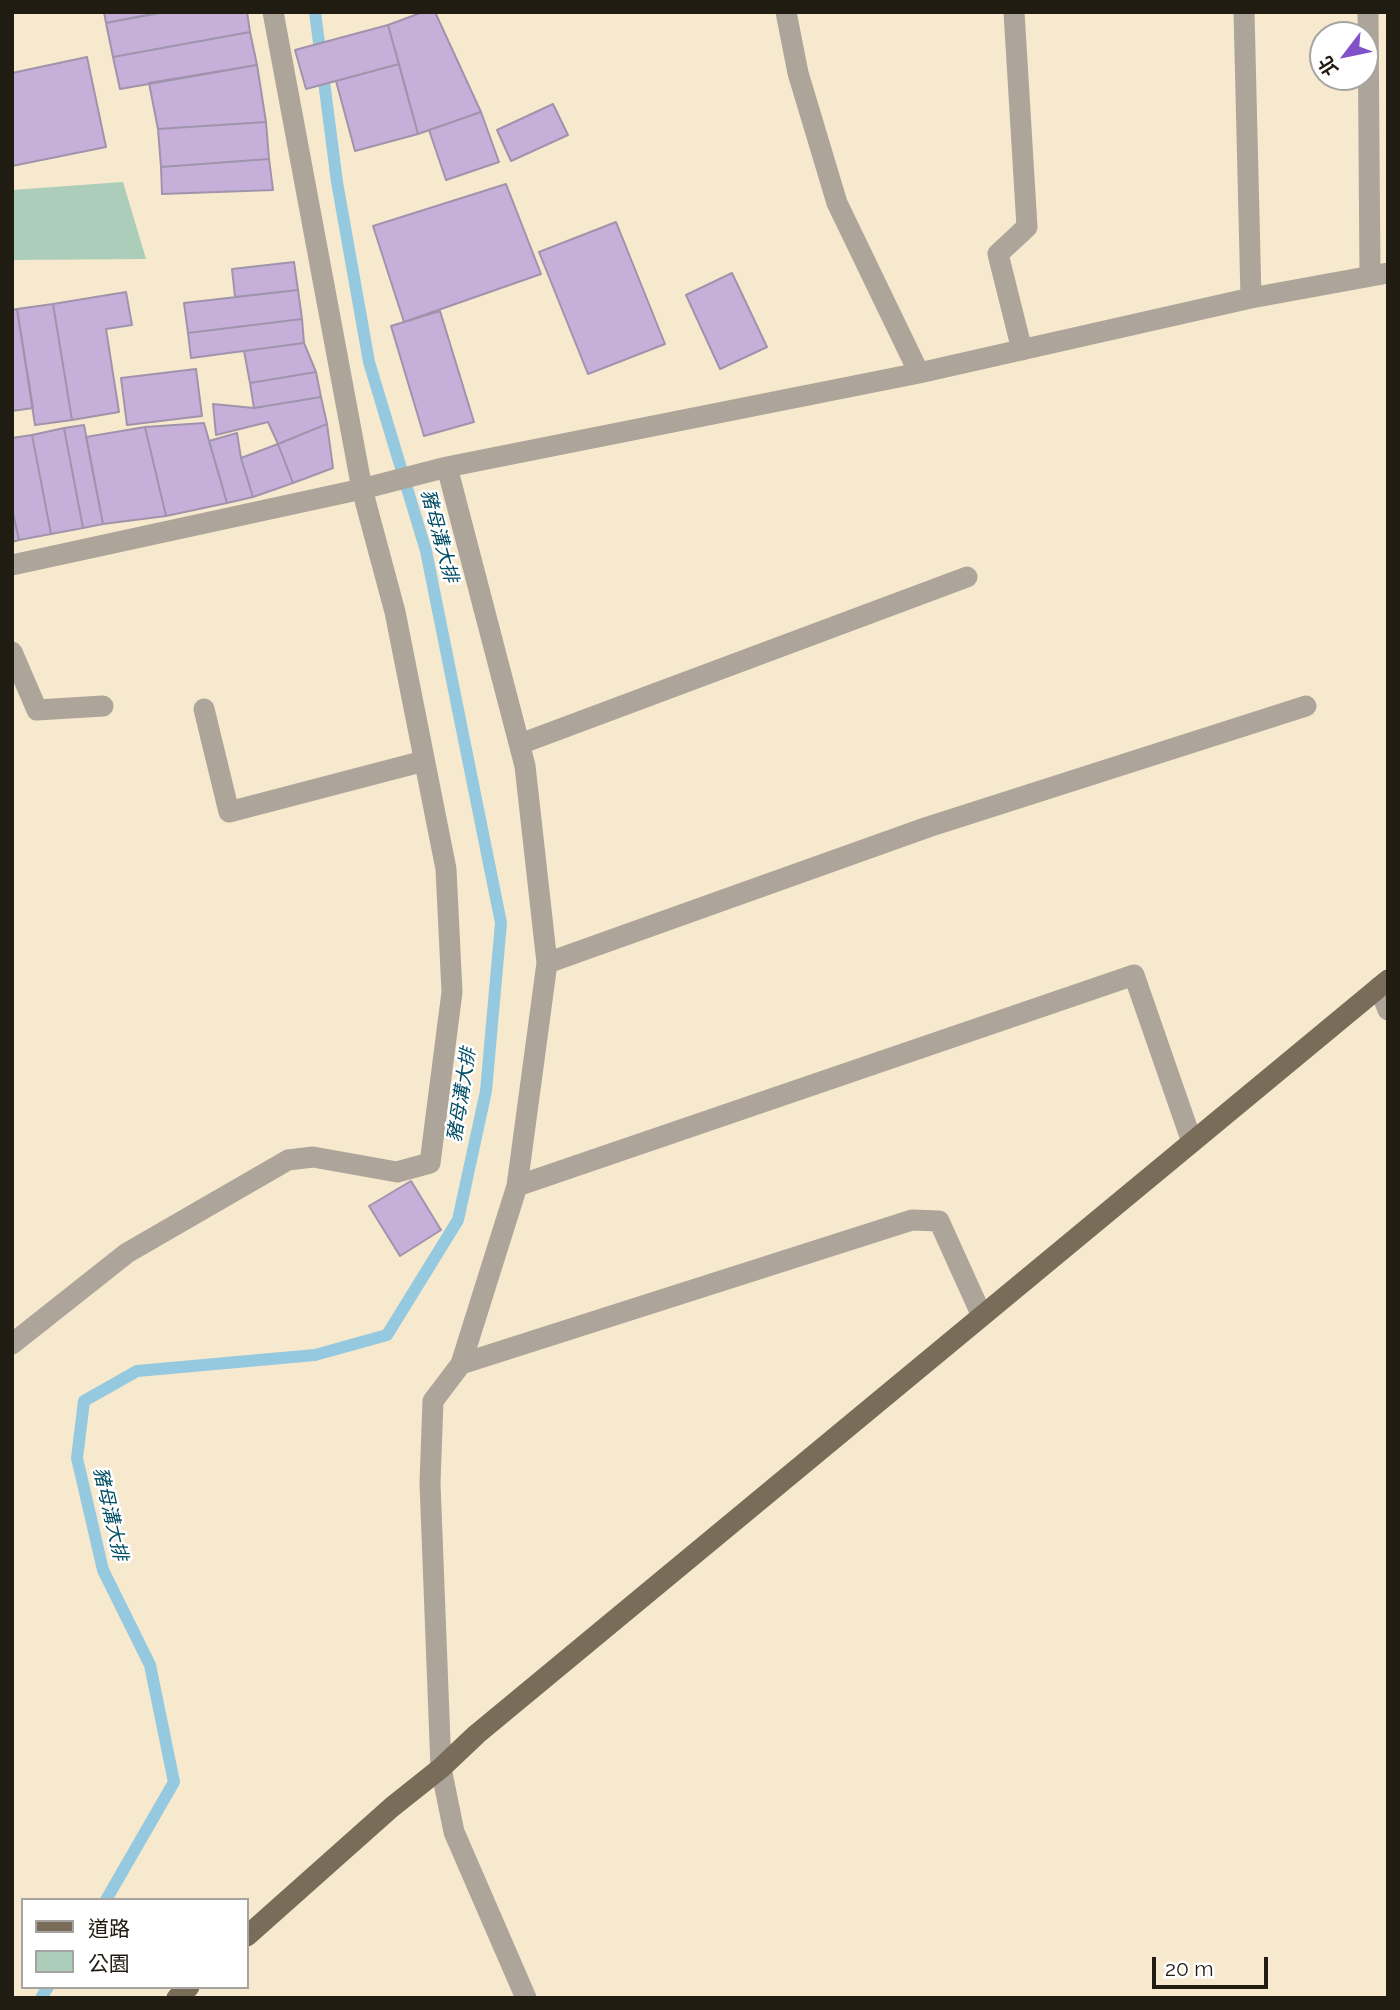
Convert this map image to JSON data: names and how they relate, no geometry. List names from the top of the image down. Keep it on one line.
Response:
{"water":["豬母溝大排"],"legend":["道路","公園"],"scale_bar":"20 m","north":"bottom left"}
